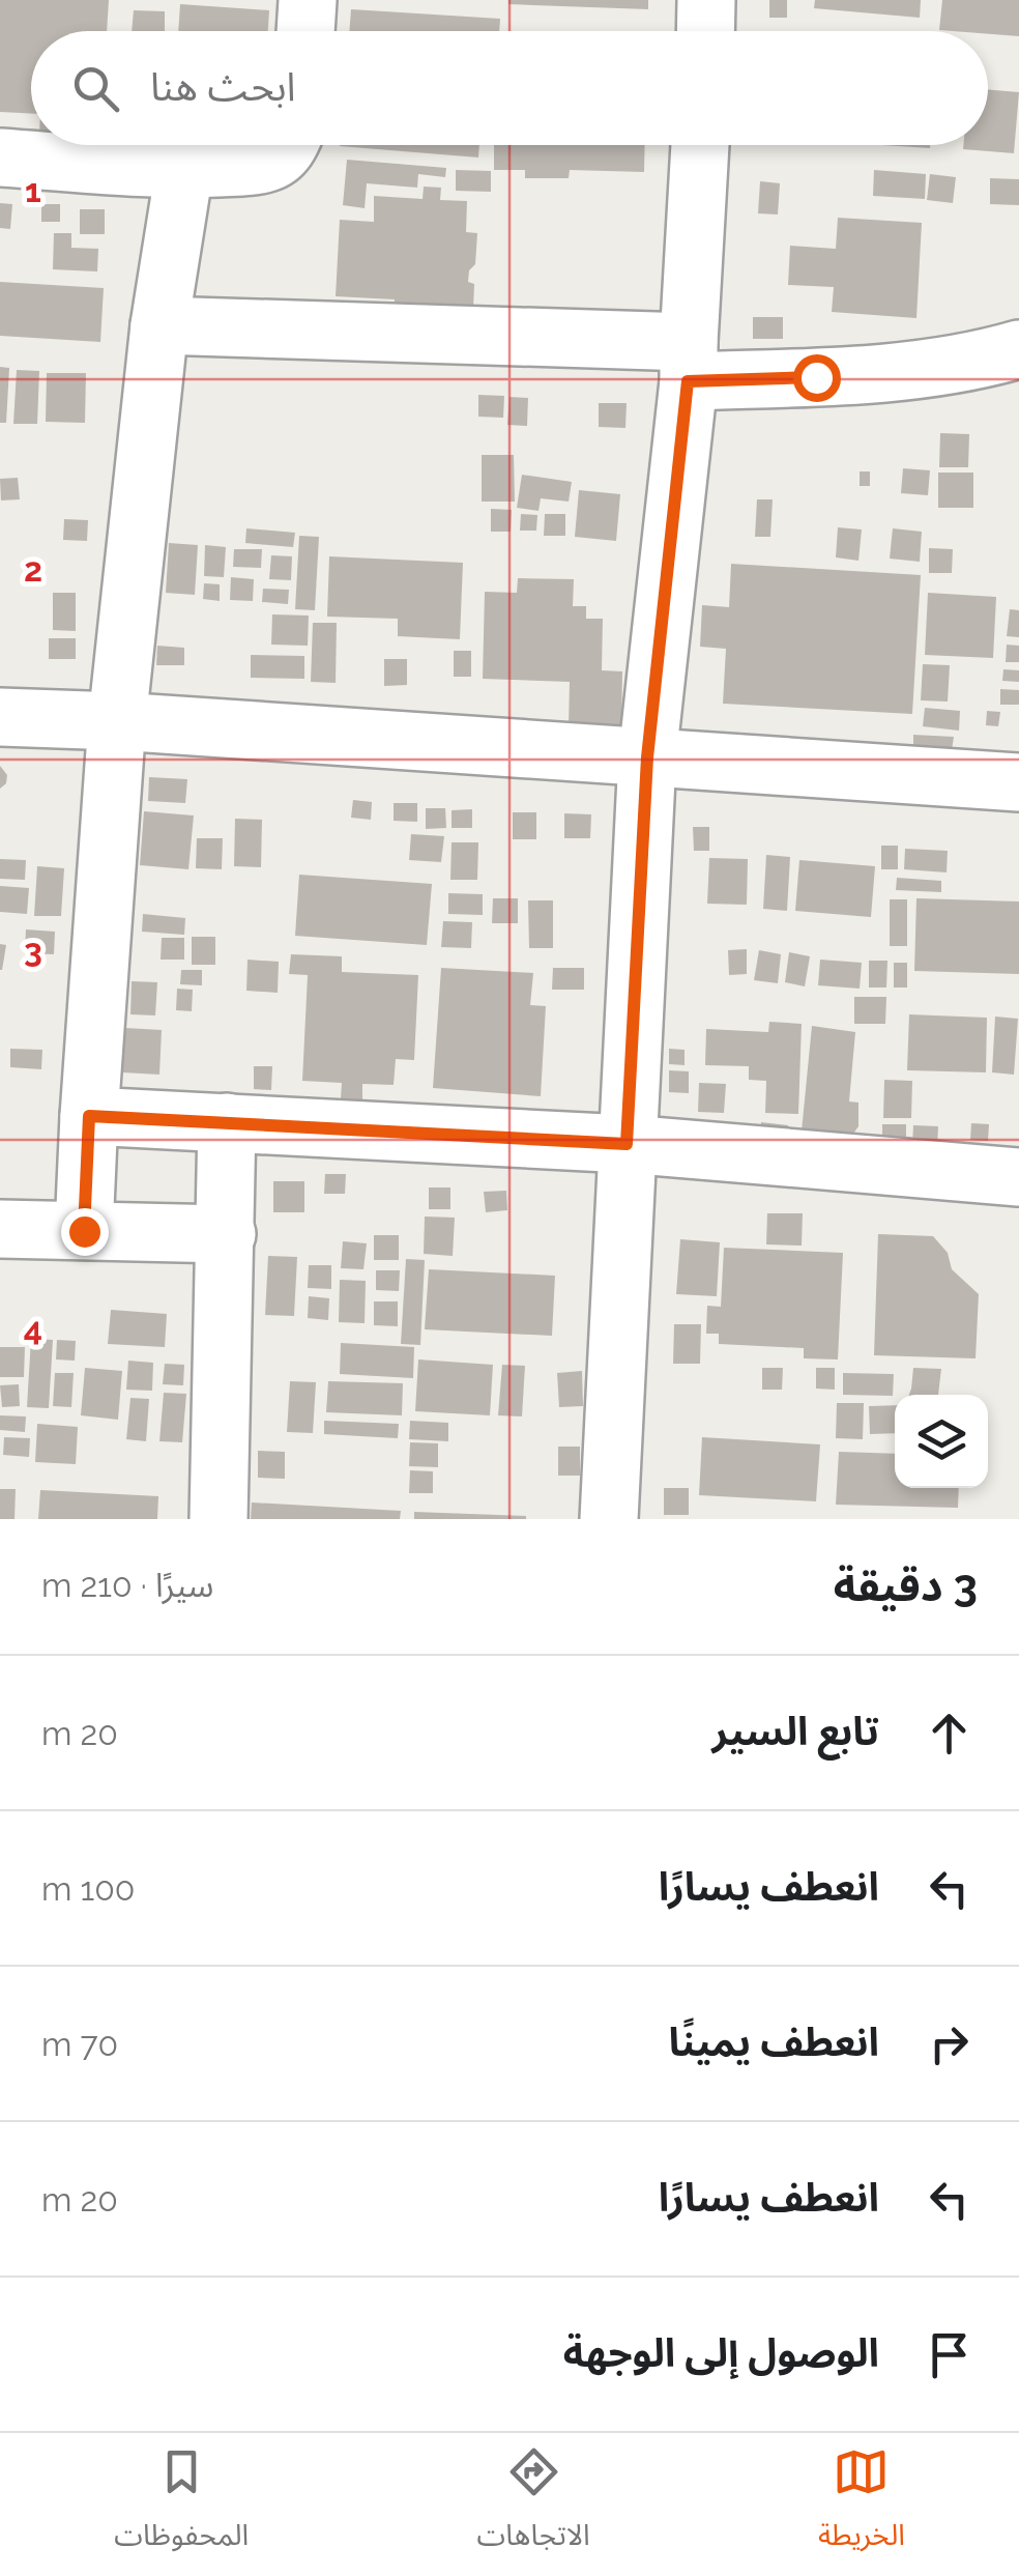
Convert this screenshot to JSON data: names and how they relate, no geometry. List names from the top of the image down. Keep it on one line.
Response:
{"page":{"search":"ابحث هنا","heading":["3 دقيقة","سيرًا · 210 m"],"list":[["تابع السير","20 m"],["انعطف يسارًا","100 m"],["انعطف يمينًا","70 m"],["انعطف يسارًا","20 m"],"الوصول إلى الوجهة"],"nav":["الخريطة","الاتجاهات","المحفوظات"]},"grid":{"rows":["1","2","3","4"]}}
